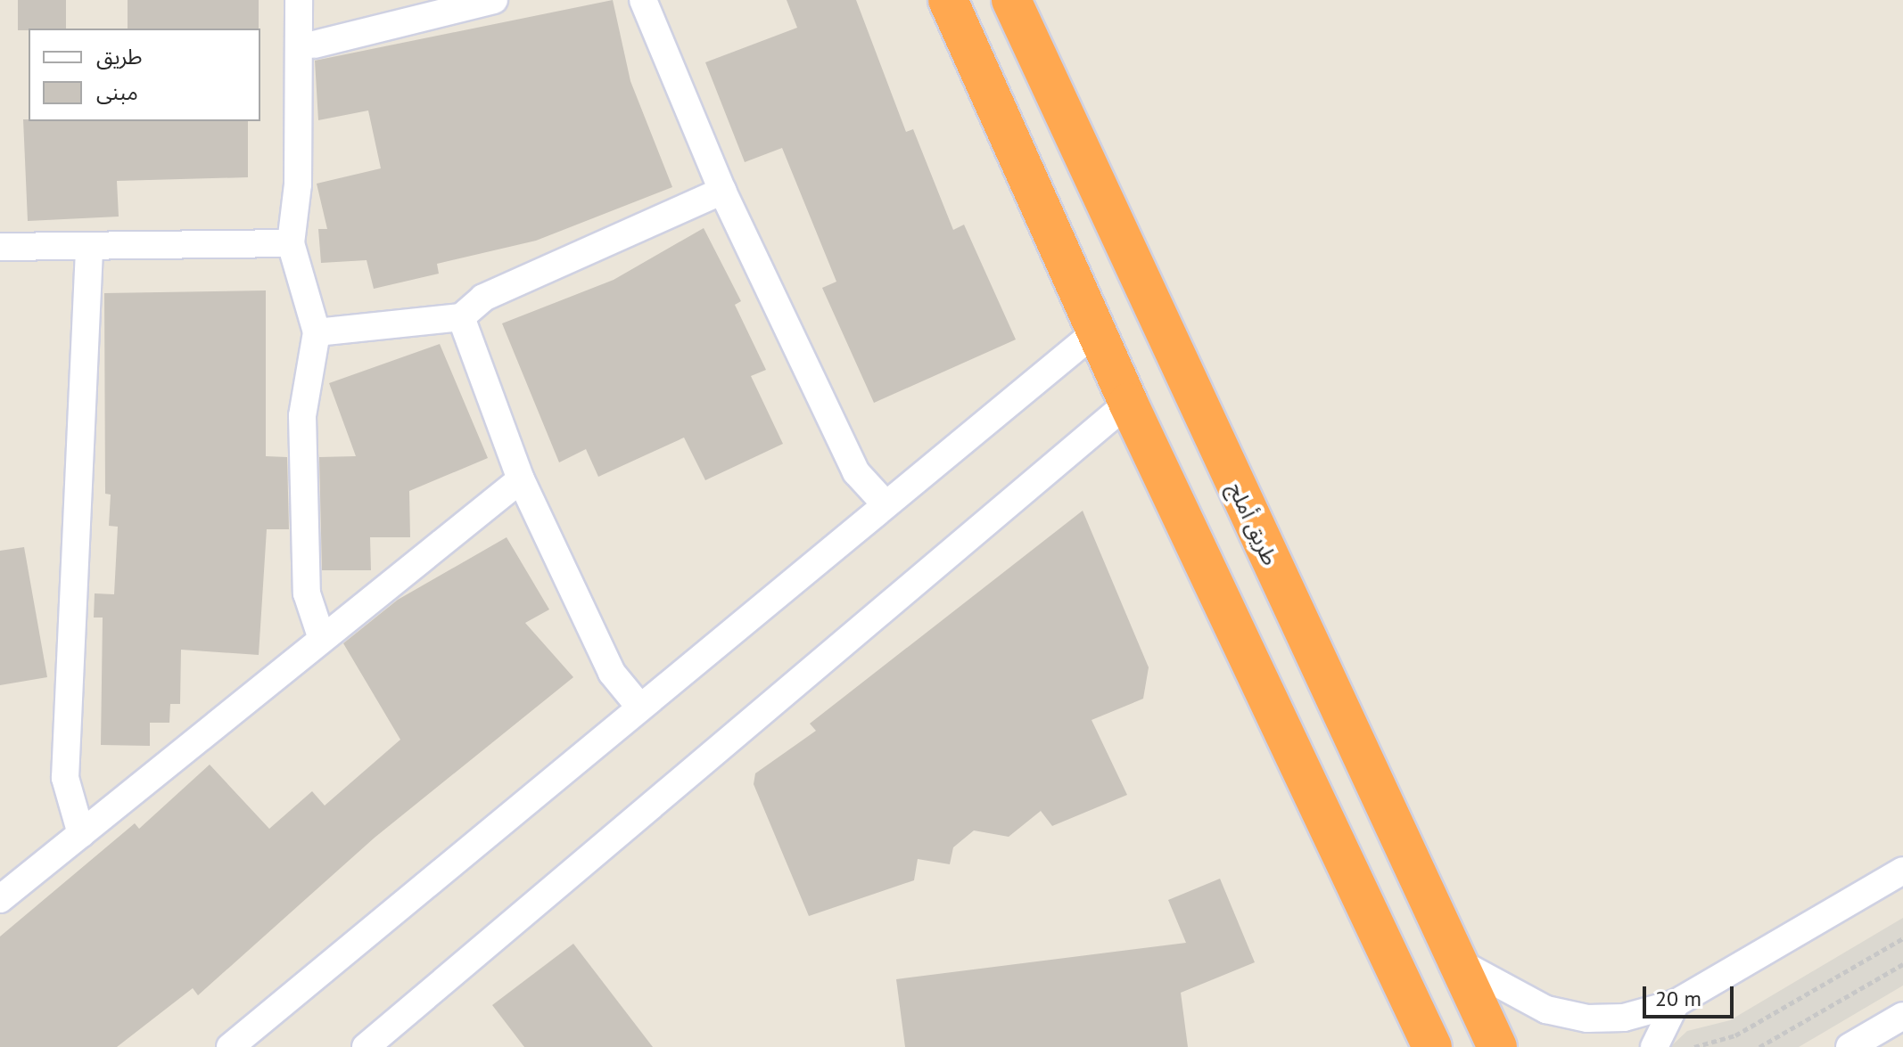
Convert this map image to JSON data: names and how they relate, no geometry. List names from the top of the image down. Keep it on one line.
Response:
{"streets":{"highway":["طريق أملج"]},"legend":["طريق","مبنى"],"scale_bar":"20 m"}
